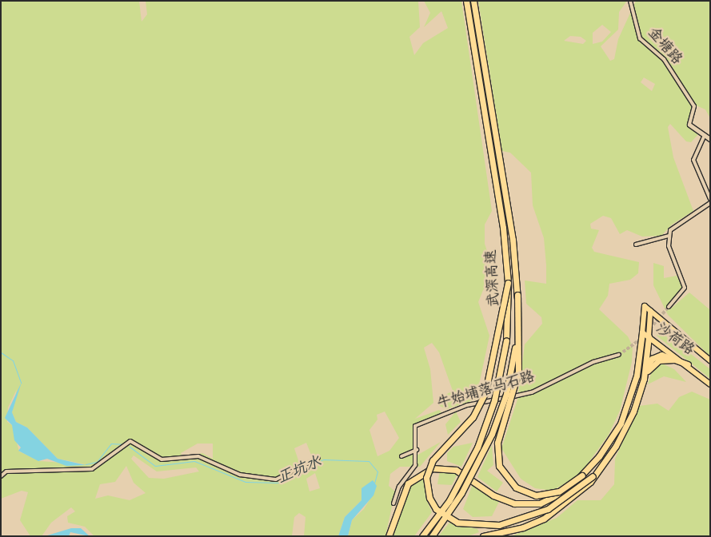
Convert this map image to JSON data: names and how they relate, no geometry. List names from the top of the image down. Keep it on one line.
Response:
{"streets":{"highway":["武深高速"],"main road":["沙荷路"],"street":["金塘路","牛始埔落马石路"]},"water":["正坑水"]}
